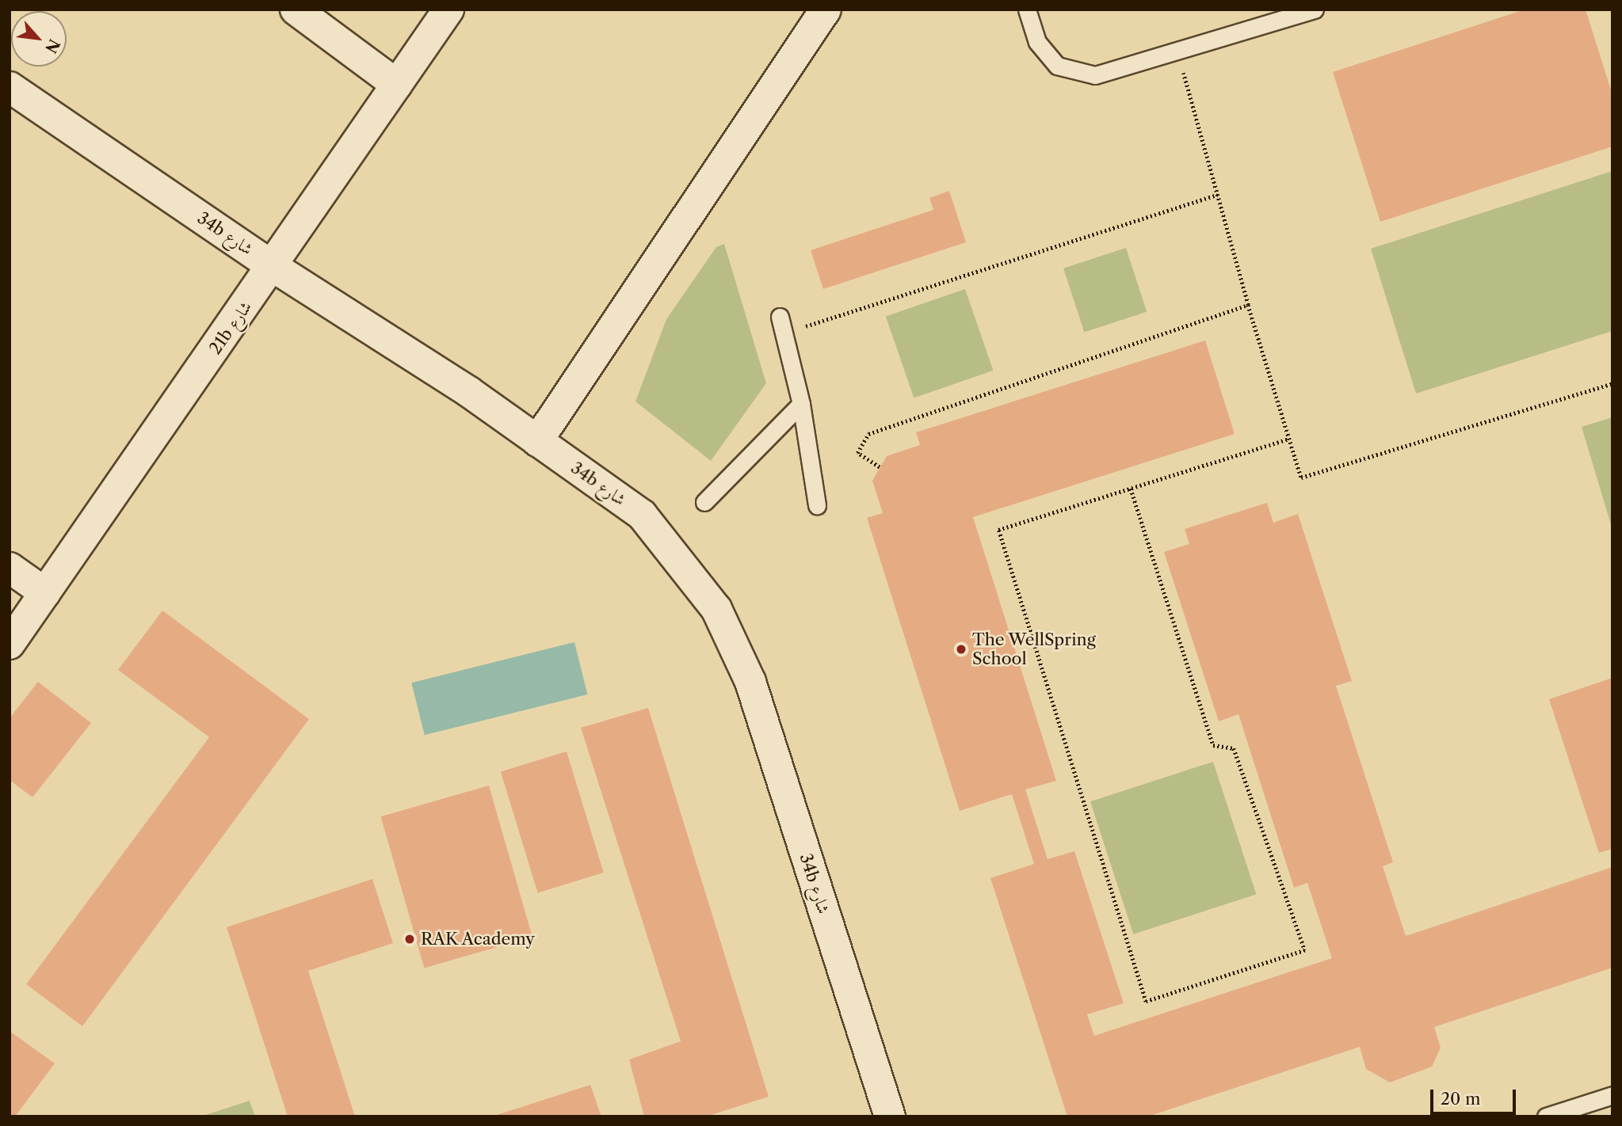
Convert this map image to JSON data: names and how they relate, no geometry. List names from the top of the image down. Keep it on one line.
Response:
{"streets":{"street":["34b شارع","21b شارع"]},"crossings":[["34b شارع","21b شارع"]],"places":["The WellSpring School","RAK Academy"],"scale_bar":"20 m","north":"bottom right"}
